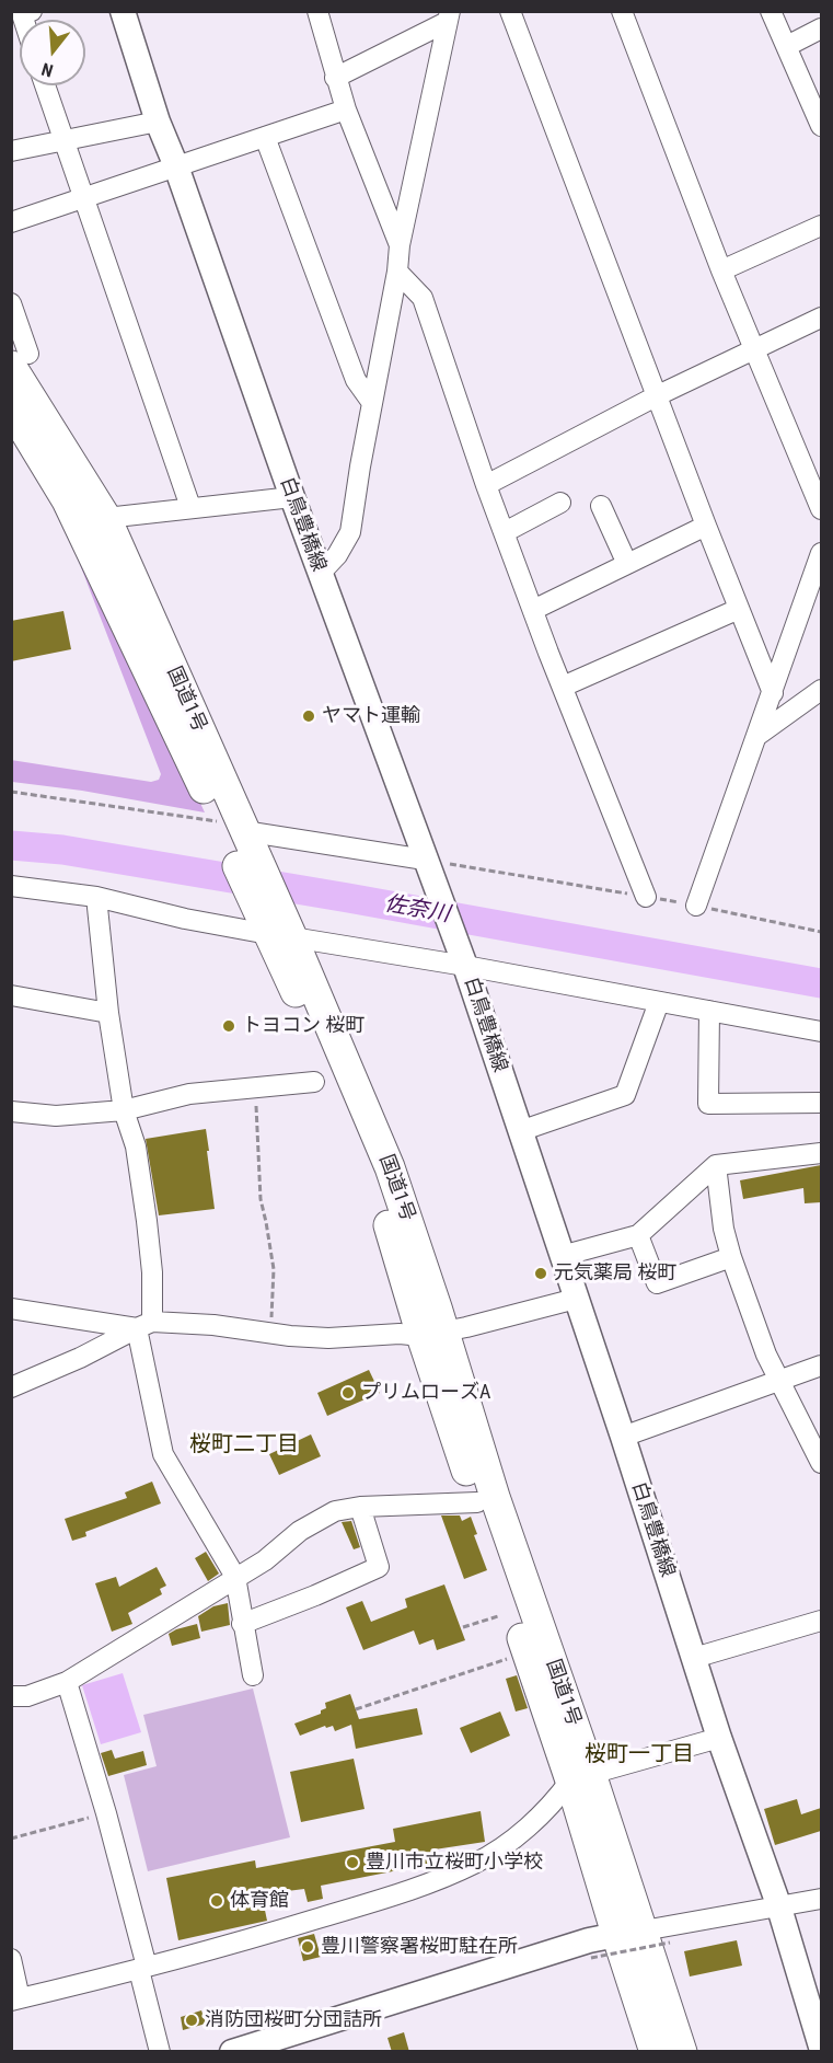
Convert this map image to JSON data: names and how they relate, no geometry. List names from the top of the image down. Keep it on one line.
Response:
{"streets":{"highway":["国道1号"],"main road":["白鳥豊橋線"]},"districts":["桜町二丁目","桜町一丁目"],"water":["佐奈川"],"places":["ヤマト運輸","トヨコン 桜町","元気薬局 桜町","プリムローズA","豊川市立桜町小学校","体育館","豊川警察署桜町駐在所","消防団桜町分団詰所"],"north":"bottom"}
